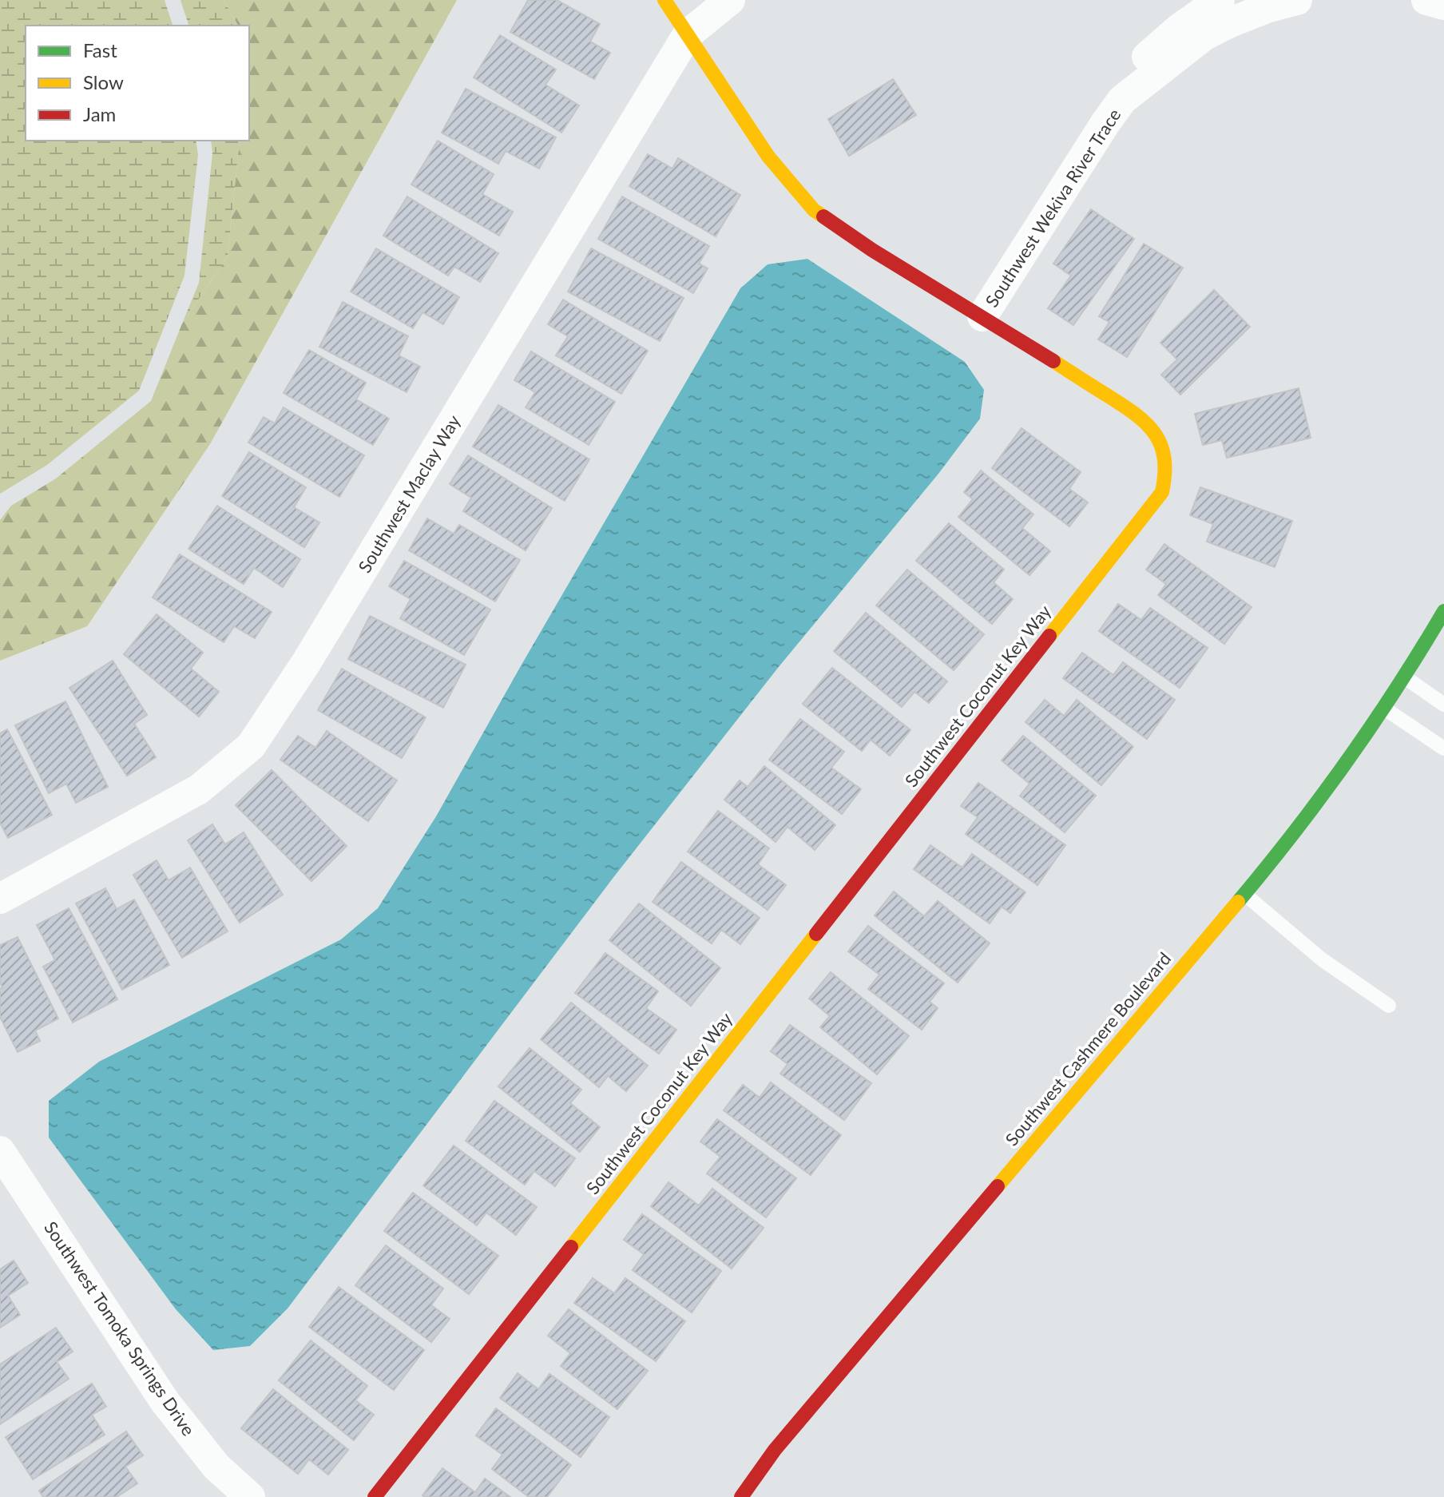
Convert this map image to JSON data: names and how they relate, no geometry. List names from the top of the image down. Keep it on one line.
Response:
{"streets":{"street":["Southwest Wekiva River Trace","Southwest Maclay Way","Southwest Coconut Key Way","Southwest Cashmere Boulevard","Southwest Tomoka Springs Drive"]},"crossings":[["Southwest Wekiva River Trace","Southwest Coconut Key Way"],["Southwest Maclay Way","Southwest Coconut Key Way"]],"legend":["Fast","Slow","Jam"]}
